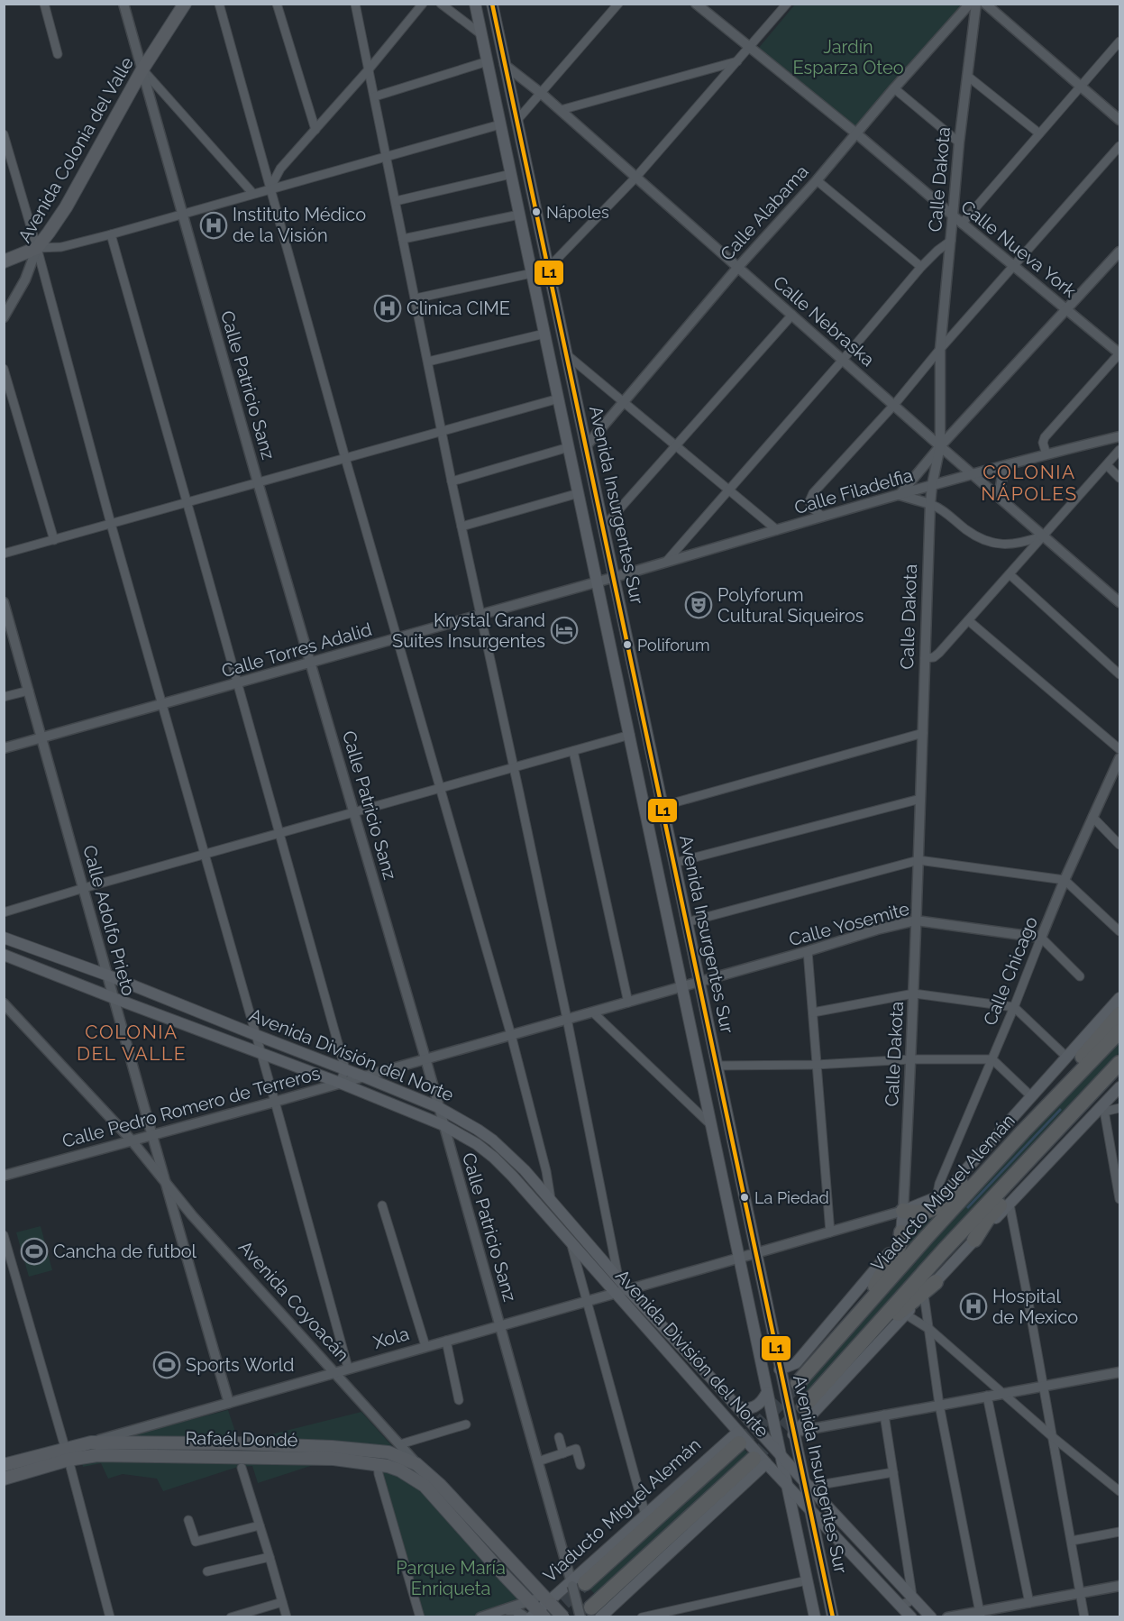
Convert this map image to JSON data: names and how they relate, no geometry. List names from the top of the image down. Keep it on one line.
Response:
{"streets":{"highway":["Viaducto Miguel Alemán"],"main road":["Avenida Colonia del Valle","Calle Dakota","Avenida Insurgentes Sur","Avenida División del Norte","Avenida Coyoacán","Xola","Rafaél Dondé"],"street":["Calle Alabama","Calle Nueva York","Calle Nebraska","Calle Patricio Sanz","Calle Filadelfia","Calle Torres Adalid","Calle Adolfo Prieto","Calle Yosemite","Calle Chicago","Calle Pedro Romero de Terreros"]},"crossings":[["Avenida Colonia del Valle","Calle Patricio Sanz"],["Calle Dakota","Calle Nueva York"],["Calle Dakota","Calle Nebraska"],["Calle Dakota","Calle Filadelfia"],["Calle Dakota","Calle Yosemite"],["Calle Dakota","Viaducto Miguel Alemán"],["Calle Dakota","Xola"],["Calle Alabama","Calle Nueva York"],["Calle Alabama","Calle Nebraska"],["Calle Alabama","Avenida Insurgentes Sur"],["Calle Nebraska","Calle Filadelfia"],["Calle Nebraska","Avenida Insurgentes Sur"],["Calle Patricio Sanz","Calle Torres Adalid"],["Calle Patricio Sanz","Avenida División del Norte"],["Calle Patricio Sanz","Calle Pedro Romero de Terreros"],["Calle Patricio Sanz","Viaducto Miguel Alemán"],["Calle Patricio Sanz","Xola"],["Calle Filadelfia","Avenida Insurgentes Sur"],["Calle Filadelfia","Calle Torres Adalid"],["Avenida Insurgentes Sur","Calle Torres Adalid"],["Avenida Insurgentes Sur","Calle Yosemite"],["Avenida Insurgentes Sur","Avenida División del Norte"],["Avenida Insurgentes Sur","Calle Pedro Romero de Terreros"],["Avenida Insurgentes Sur","Viaducto Miguel Alemán"],["Avenida Insurgentes Sur","Xola"],["Calle Torres Adalid","Calle Adolfo Prieto"],["Calle Adolfo Prieto","Avenida División del Norte"],["Calle Adolfo Prieto","Calle Pedro Romero de Terreros"],["Calle Adolfo Prieto","Avenida Coyoacán"],["Calle Adolfo Prieto","Xola"],["Calle Yosemite","Calle Chicago"],["Calle Yosemite","Calle Pedro Romero de Terreros"],["Calle Chicago","Viaducto Miguel Alemán"],["Avenida División del Norte","Calle Pedro Romero de Terreros"],["Avenida División del Norte","Viaducto Miguel Alemán"],["Avenida División del Norte","Xola"],["Calle Pedro Romero de Terreros","Avenida Coyoacán"],["Viaducto Miguel Alemán","Avenida Coyoacán"],["Viaducto Miguel Alemán","Xola"],["Avenida Coyoacán","Xola"],["Avenida Coyoacán","Rafaél Dondé"],["Xola","Rafaél Dondé"]],"districts":["COLONIA NÁPOLES","COLONIA DEL VALLE"],"parks":["Jardín Esparza Oteo","Parque María Enriqueta"],"places":{"other":["Nápoles","Poliforum","La Piedad"],"hospital":["Instituto Médico de la Visión","Clinica CIME","Hospital de Mexico"],"theatre":["Polyforum Cultural Siqueiros"],"hotel":["Krystal Grand Suites Insurgentes"],"sports":["Cancha de futbol","Sports World"]},"lines":["transit line L1"]}
